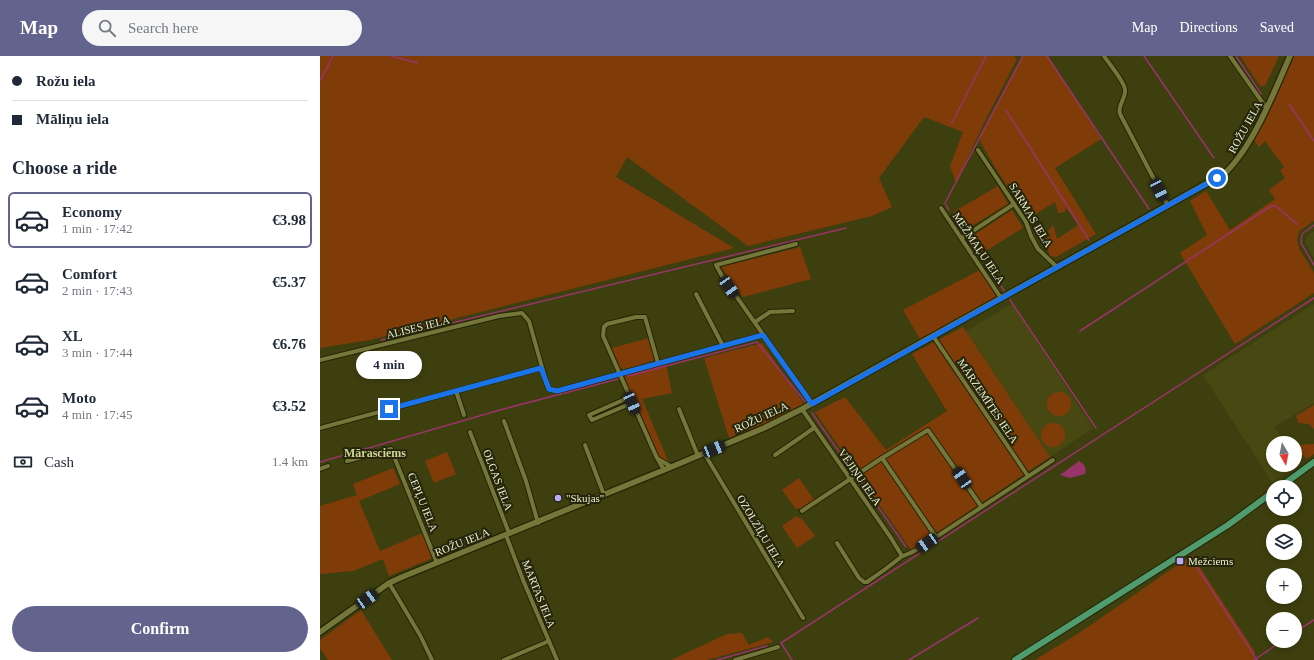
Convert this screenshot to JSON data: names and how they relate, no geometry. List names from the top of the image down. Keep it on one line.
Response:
{"streets":{"street":["ROŽU IELA","SARMAS IELA","MEŽMAĻU IELA","ALISES IELA","MĀRZEMĪTES IELA","VĒJIŅU IELA","OLGAS IELA","CEPĻU IELA","OZOLZĪĻU IELA","MARTAS IELA"]},"crossings":[["ROŽU IELA","SARMAS IELA"],["ROŽU IELA","MEŽMAĻU IELA"],["ROŽU IELA","MĀRZEMĪTES IELA"],["ROŽU IELA","VĒJIŅU IELA"],["ROŽU IELA","OLGAS IELA"],["ROŽU IELA","CEPĻU IELA"],["ROŽU IELA","OZOLZĪĻU IELA"],["ROŽU IELA","MARTAS IELA"],["OLGAS IELA","MARTAS IELA"]],"districts":["Mārasciems"],"places":{"other":["\"Skujas\""],"transit":["Mežciems"]},"north":"bottom","page":{"header":"Map","search":"Search here","nav":["Map","Directions","Saved"],"banner":["Rožu iela","Māliņu iela"],"heading":"Choose a ride","list":[{"name":"Economy","note":"1 min · 17:42","value":"€3.98"},{"name":"Comfort","note":"2 min · 17:43","value":"€5.37"},{"name":"XL","note":"3 min · 17:44","value":"€6.76"},{"name":"Moto","note":"4 min · 17:45","value":"€3.52"}],"bubble":"4 min","map_buttons":["+","−"],"pay":["Cash","1.4 km"],"buttons":"Confirm"}}
